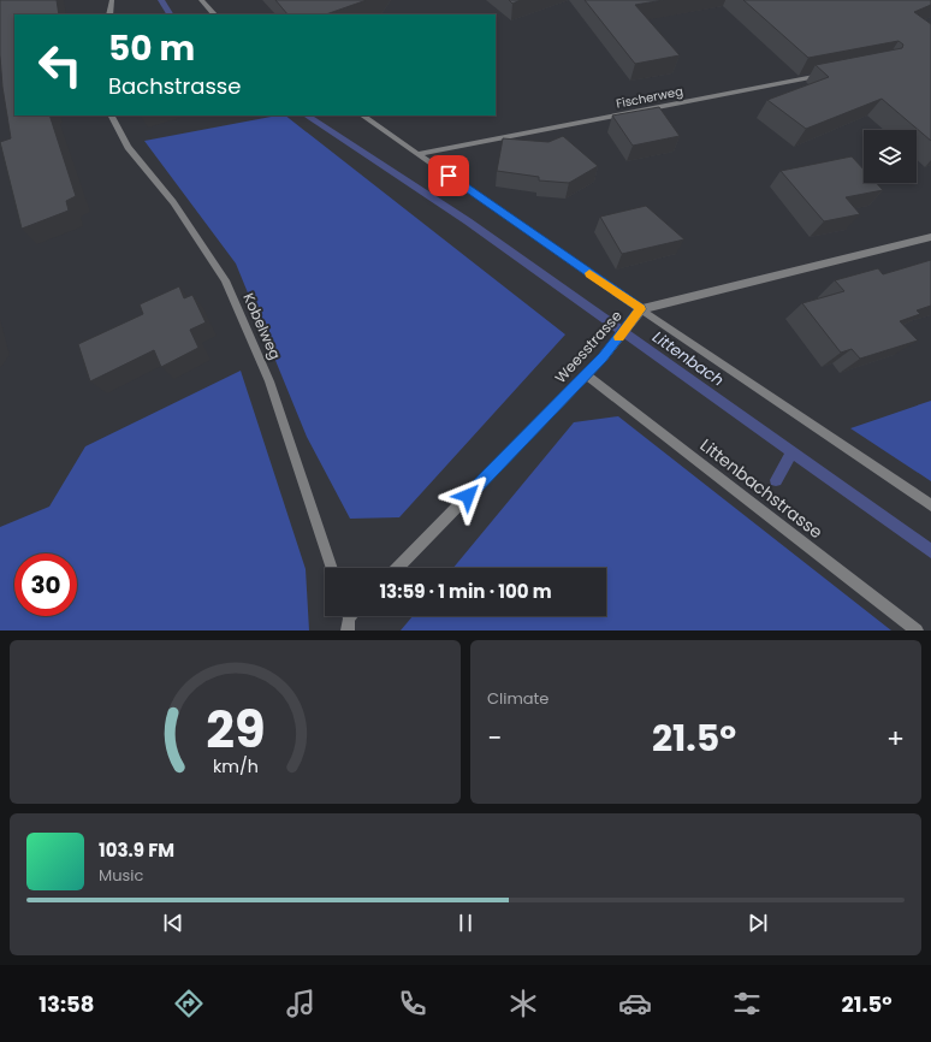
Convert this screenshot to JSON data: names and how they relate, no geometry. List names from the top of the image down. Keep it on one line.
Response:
{"streets":{"street":["Fischerweg","Kobelweg","Weesstrasse","Littenbachstrasse"]},"crossings":[["Weesstrasse","Littenbachstrasse"]],"water":["Littenbach"],"page":{"turn":["50 m","Bachstrasse"],"limit":"30","trip":"13:59 · 1 min · 100 m","tile":"Climate","heat":["−","21.5°","+"],"song":["103.9 FM","Music"],"tabs":["13:58","21.5°"],"gauge":["29","km/h"]}}
